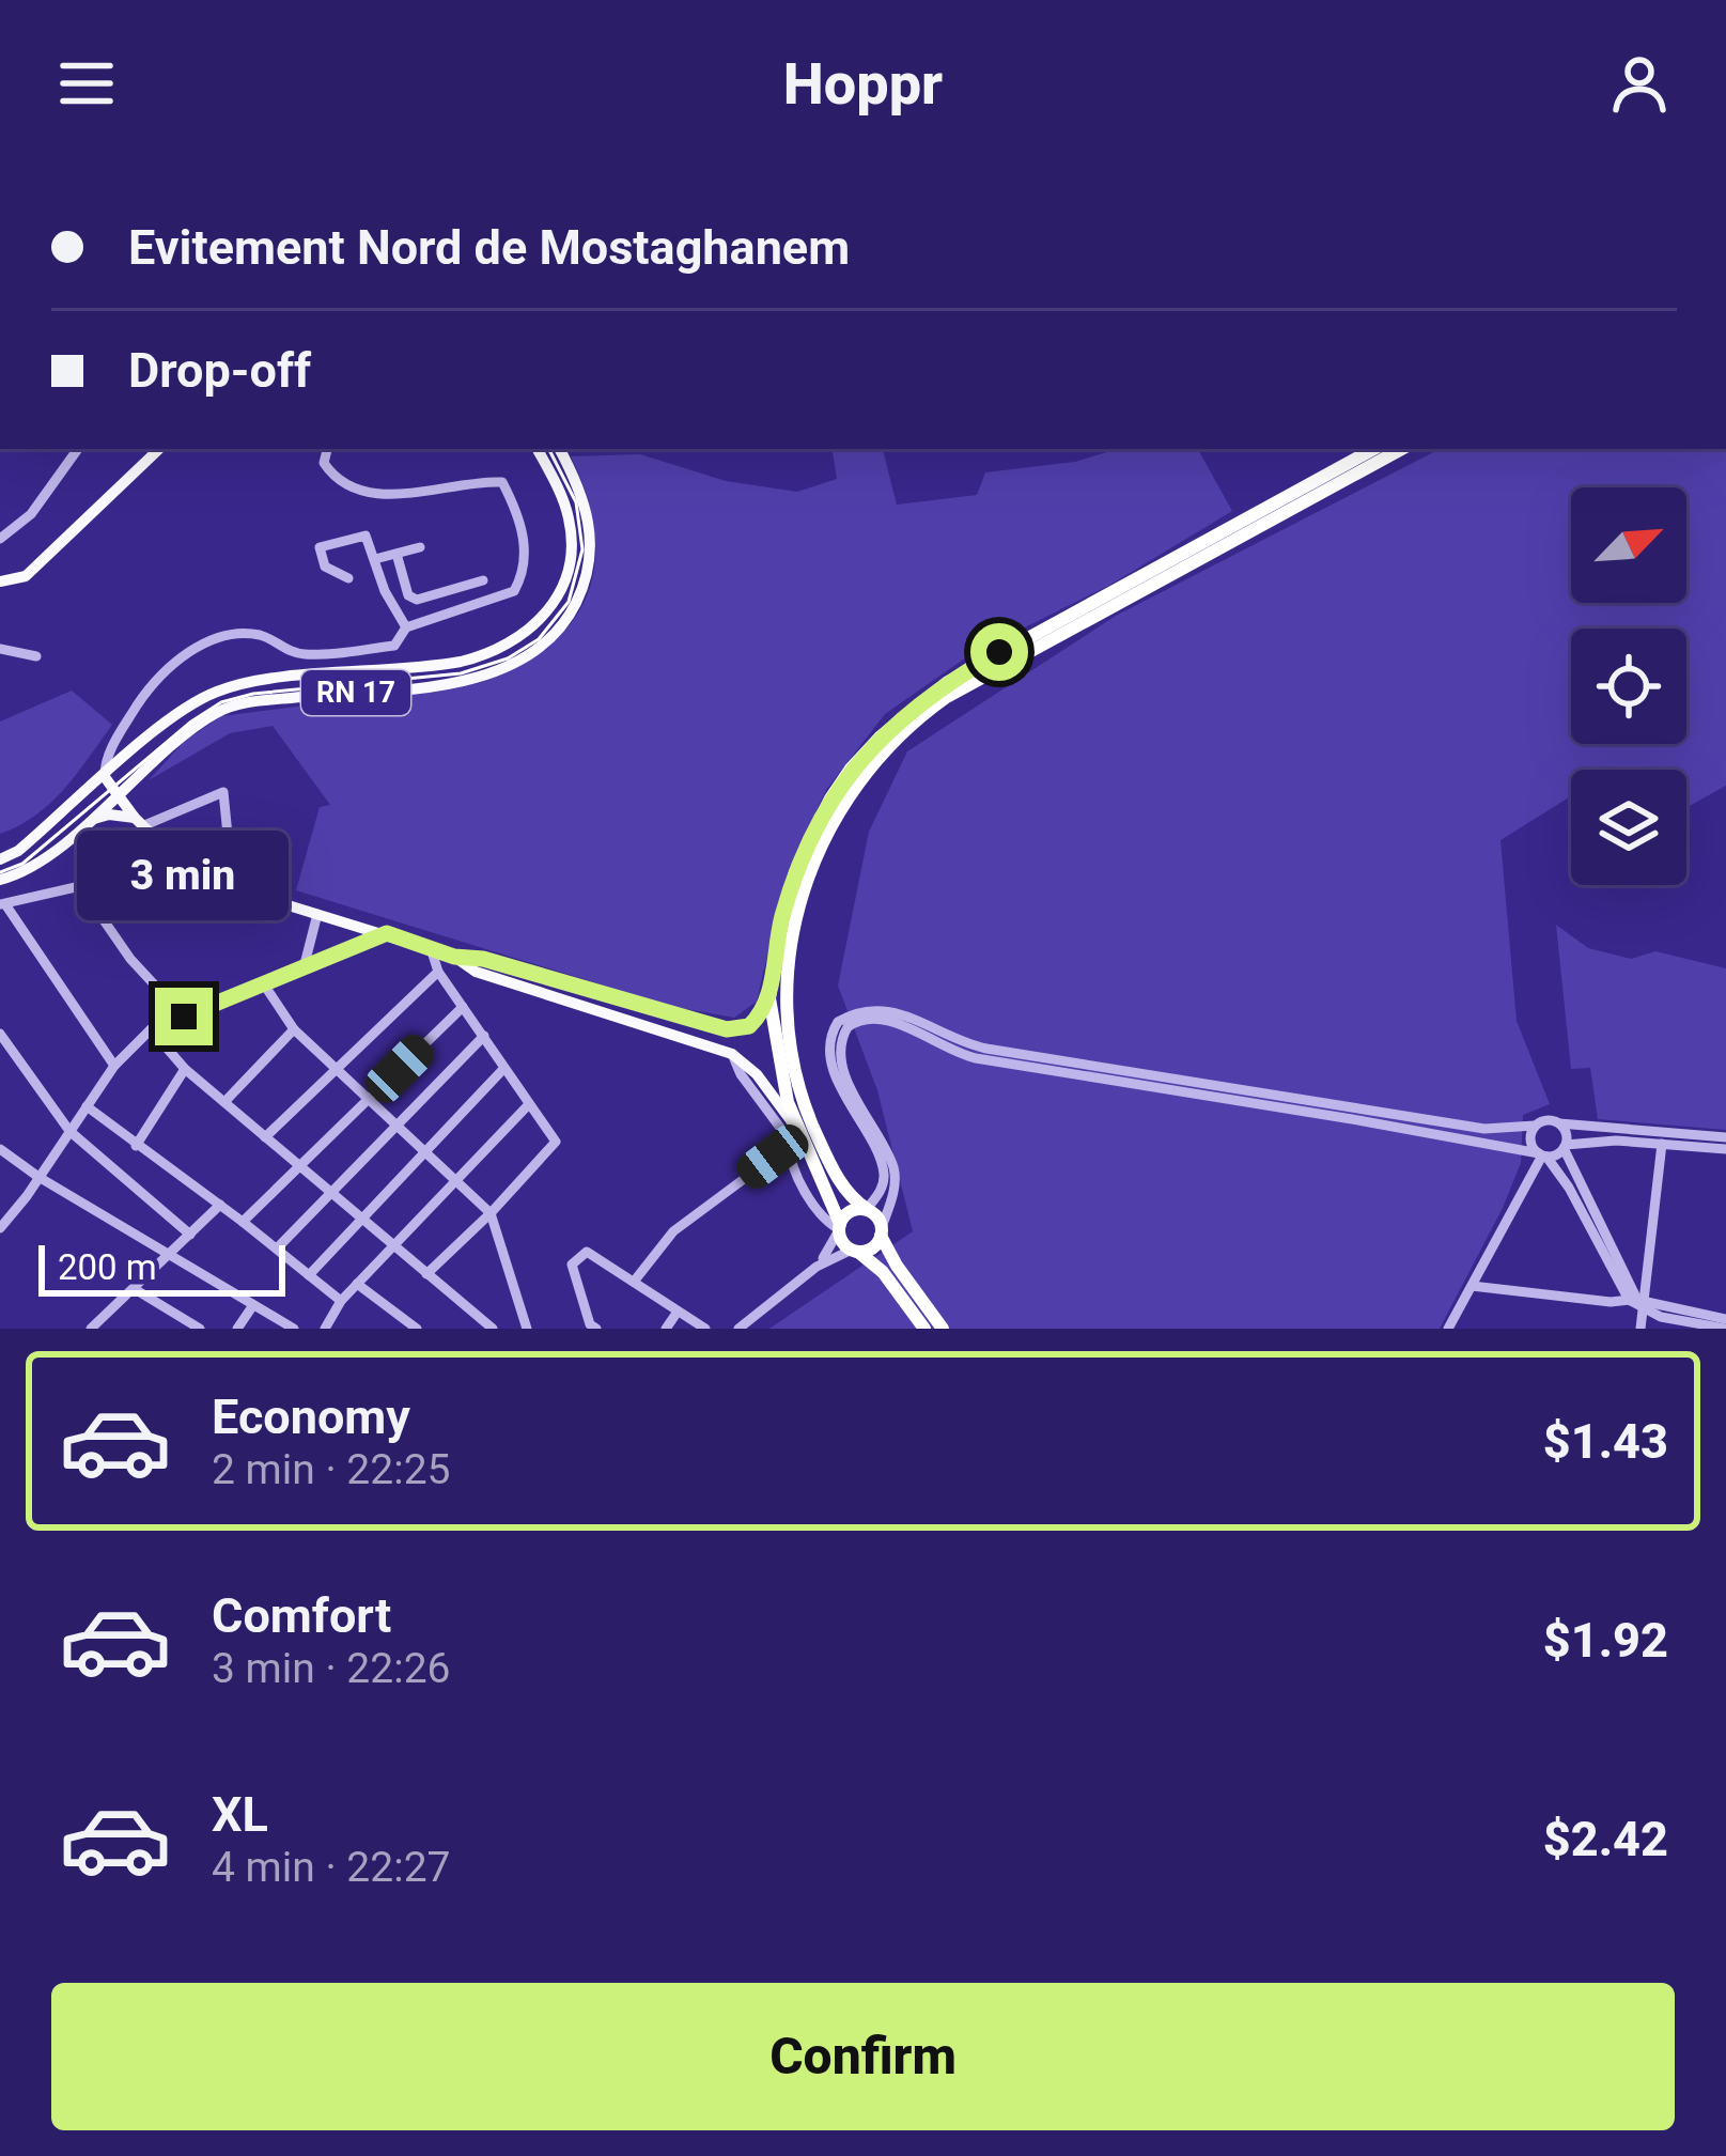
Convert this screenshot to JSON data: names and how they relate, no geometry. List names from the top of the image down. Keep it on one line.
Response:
{"streets":{"main road":["RN 17"]},"scale_bar":"200 m","north":"top right","page":{"header":"Hoppr","banner":["Evitement Nord de Mostaghanem","Drop-off"],"bubble":"3 min","scale":"200 m","list":[{"name":"Economy","note":"2 min · 22:25","value":"$1.43"},{"name":"Comfort","note":"3 min · 22:26","value":"$1.92"},{"name":"XL","note":"4 min · 22:27","value":"$2.42"}],"buttons":"Confirm"}}
